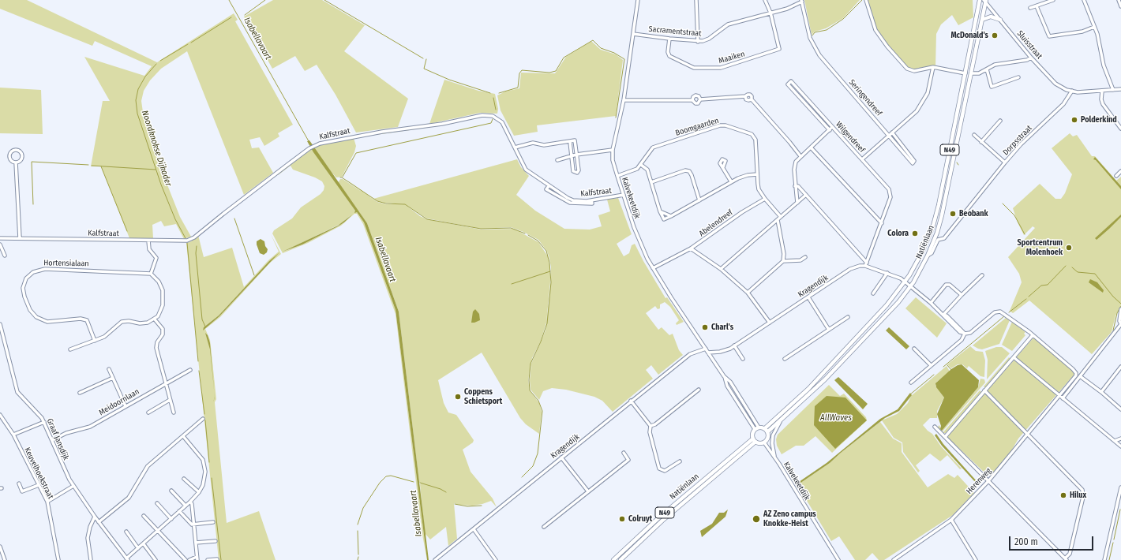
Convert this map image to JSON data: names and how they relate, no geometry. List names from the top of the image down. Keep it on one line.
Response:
{"streets":{"main road":["N49","Natiënlaan"],"street":["Sacramentstraat","Sluisstraat","Maaiken","Seringendreef","Boomgaarden","Kalfstraat","Wilgendreef","Dorpsstraat","Kalvekeetdijk","Abelendreef","Hortensialaan","Kragendijk","Meidoornlaan","Graaf Jansdijk","Keuvelhoekstraat","Herenweg"]},"crossings":[["Sacramentstraat","Maaiken"],["Sacramentstraat","Seringendreef"],["Sacramentstraat","Kalvekeetdijk"],["Sluisstraat","Dorpsstraat"],["Sluisstraat","Natiënlaan"],["Boomgaarden","Kalvekeetdijk"],["Boomgaarden","Abelendreef"],["Kalfstraat","Kalvekeetdijk"],["Wilgendreef","Kragendijk"],["Dorpsstraat","Natiënlaan"],["N49","Kalvekeetdijk"],["N49","Natiënlaan"],["Kalvekeetdijk","Abelendreef"],["Kalvekeetdijk","Natiënlaan"],["Kalvekeetdijk","Kragendijk"],["Meidoornlaan","Graaf Jansdijk"]],"water":["Isabellavaart","Noordknokse Dijkader","AllWaves"],"places":["McDonald's","Polderkind","Beobank","Colora","Sportcentrum Molenhoek","Charl's","Coppens Schietsport","Hilux","Colruyt","AZ Zeno campus Knokke-Heist"],"scale_bar":"200 m"}
